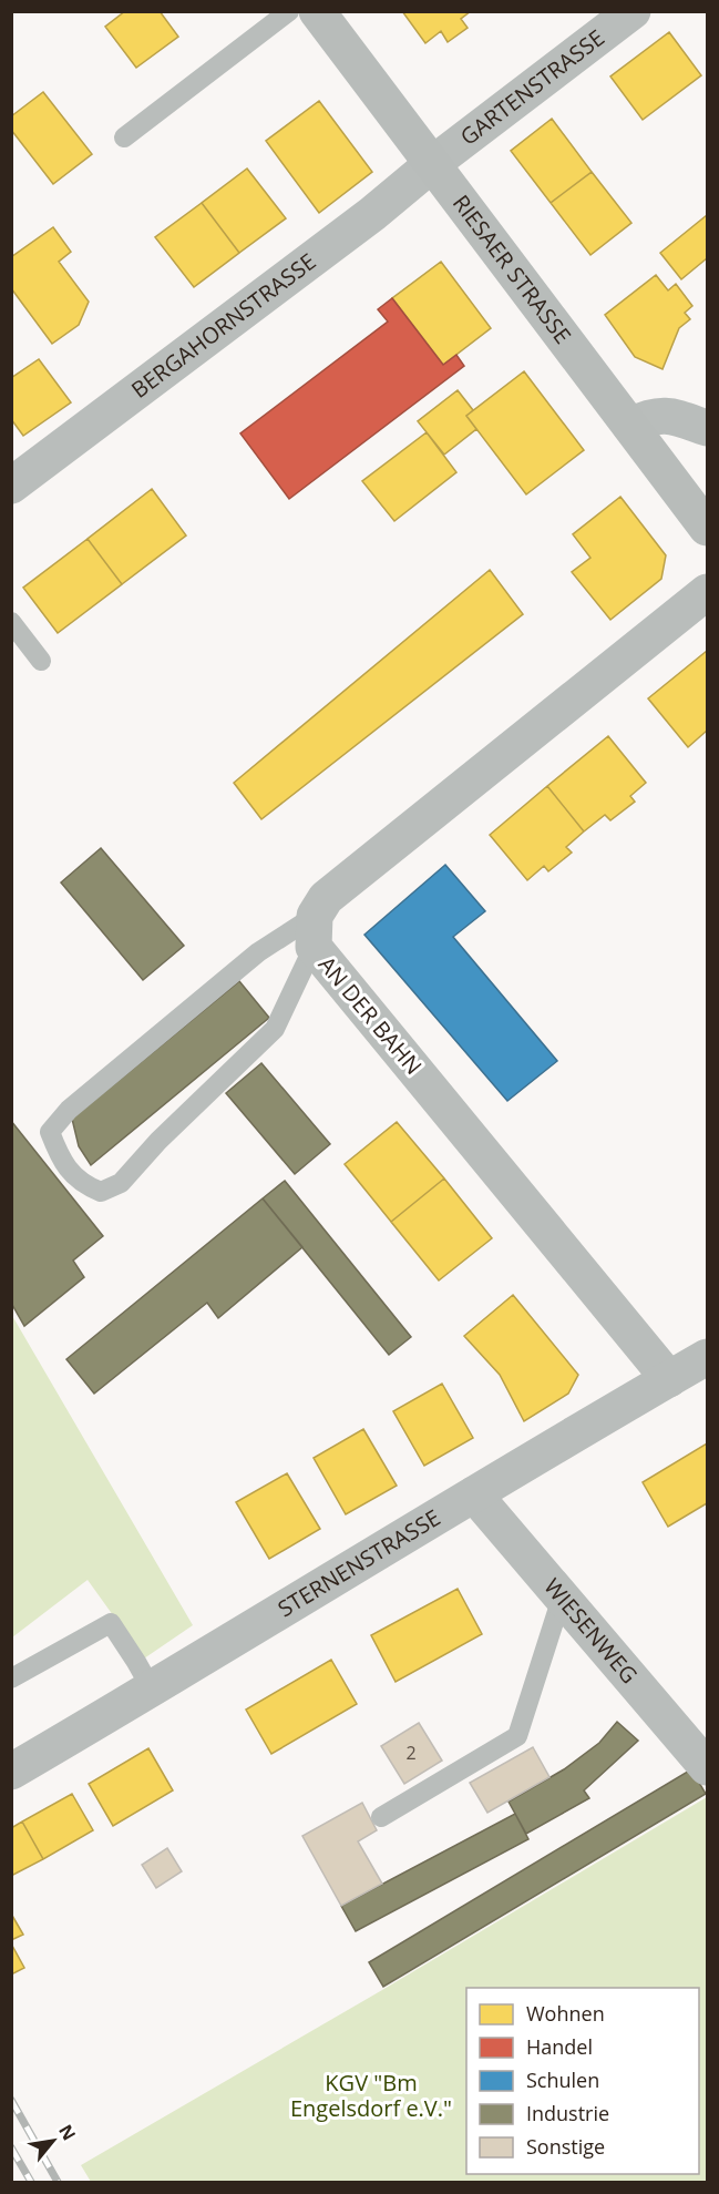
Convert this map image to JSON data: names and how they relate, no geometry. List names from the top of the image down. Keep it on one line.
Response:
{"streets":{"main road":["RIESAER STRASSE"],"street":["GARTENSTRASSE","BERGAHORNSTRASSE","AN DER BAHN","STERNENSTRASSE","WIESENWEG"]},"crossings":[["GARTENSTRASSE","RIESAER STRASSE"],["GARTENSTRASSE","BERGAHORNSTRASSE"],["RIESAER STRASSE","BERGAHORNSTRASSE"],["AN DER BAHN","STERNENSTRASSE"],["STERNENSTRASSE","WIESENWEG"]],"parks":["KGV \"Bm Engelsdorf e.V.\""],"house_numbers":["2"],"legend":["Wohnen","Handel","Schulen","Industrie","Sonstige"],"north":"top right"}
